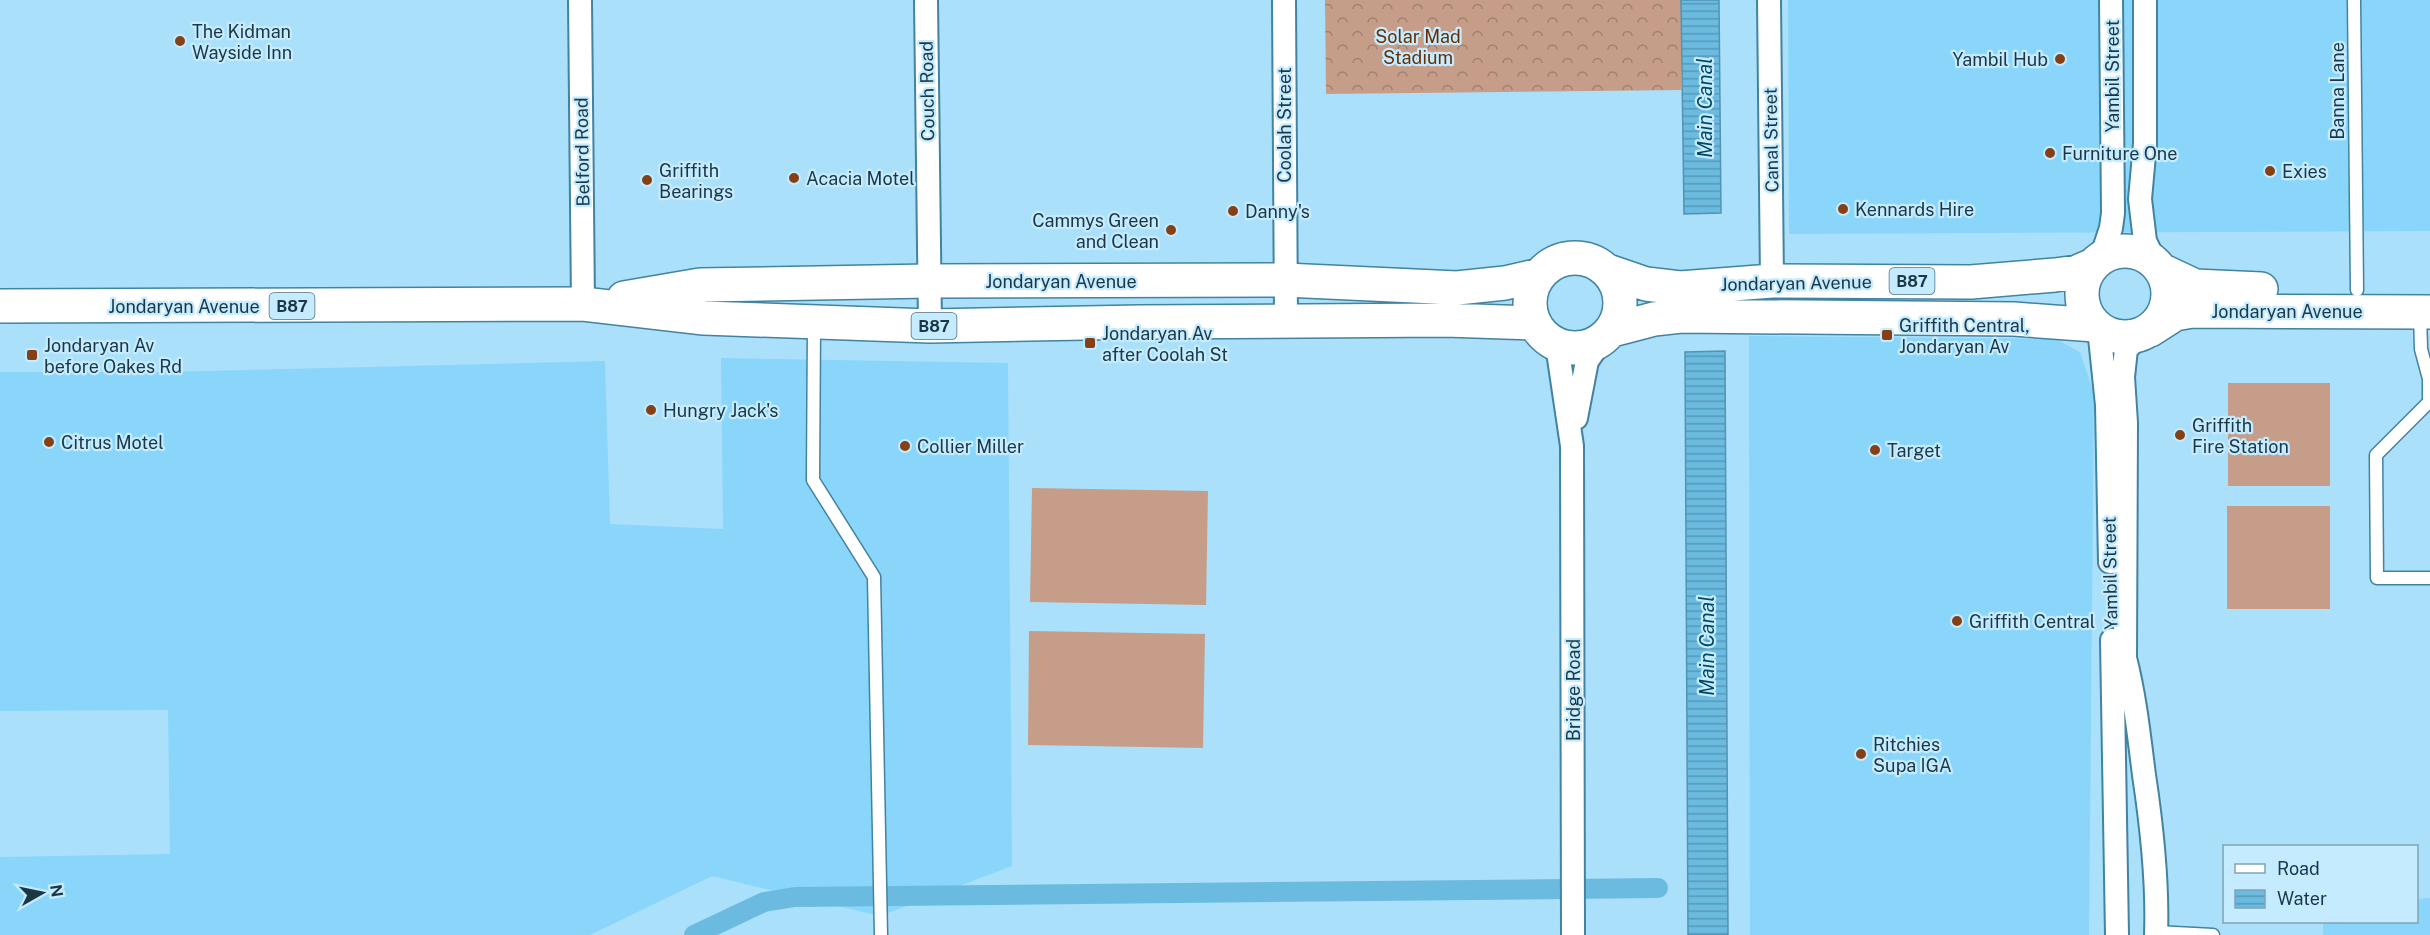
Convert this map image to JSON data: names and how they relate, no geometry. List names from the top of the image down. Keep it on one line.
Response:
{"streets":{"main road":["Jondaryan Avenue","B87"],"street":["Yambil Street","Couch Road","Coolah Street","Canal Street","Belford Road","Bridge Road"],"lane":["Banna Lane"]},"crossings":[["Yambil Street","Jondaryan Avenue"],["Yambil Street","B87"],["Couch Road","Jondaryan Avenue"],["Banna Lane","Jondaryan Avenue"],["Coolah Street","Jondaryan Avenue"],["Canal Street","Jondaryan Avenue"],["Belford Road","Jondaryan Avenue"],["Jondaryan Avenue","B87"],["Jondaryan Avenue","Bridge Road"],["B87","Bridge Road"]],"water":["Main Canal"],"parks":["Solar Mad Stadium"],"places":{"other":["The Kidman Wayside Inn","Yambil Hub","Furniture One","Exies","Acacia Motel","Griffith Bearings","Kennards Hire","Danny's","Cammys Green and Clean","Hungry Jack's","Griffith Fire Station","Citrus Motel","Collier Miller","Target","Griffith Central","Ritchies Supa IGA"],"transit":["Griffith Central, Jondaryan Av","Jondaryan Av after Coolah St","Jondaryan Av before Oakes Rd"]},"legend":["Road","Water"],"north":"right"}
